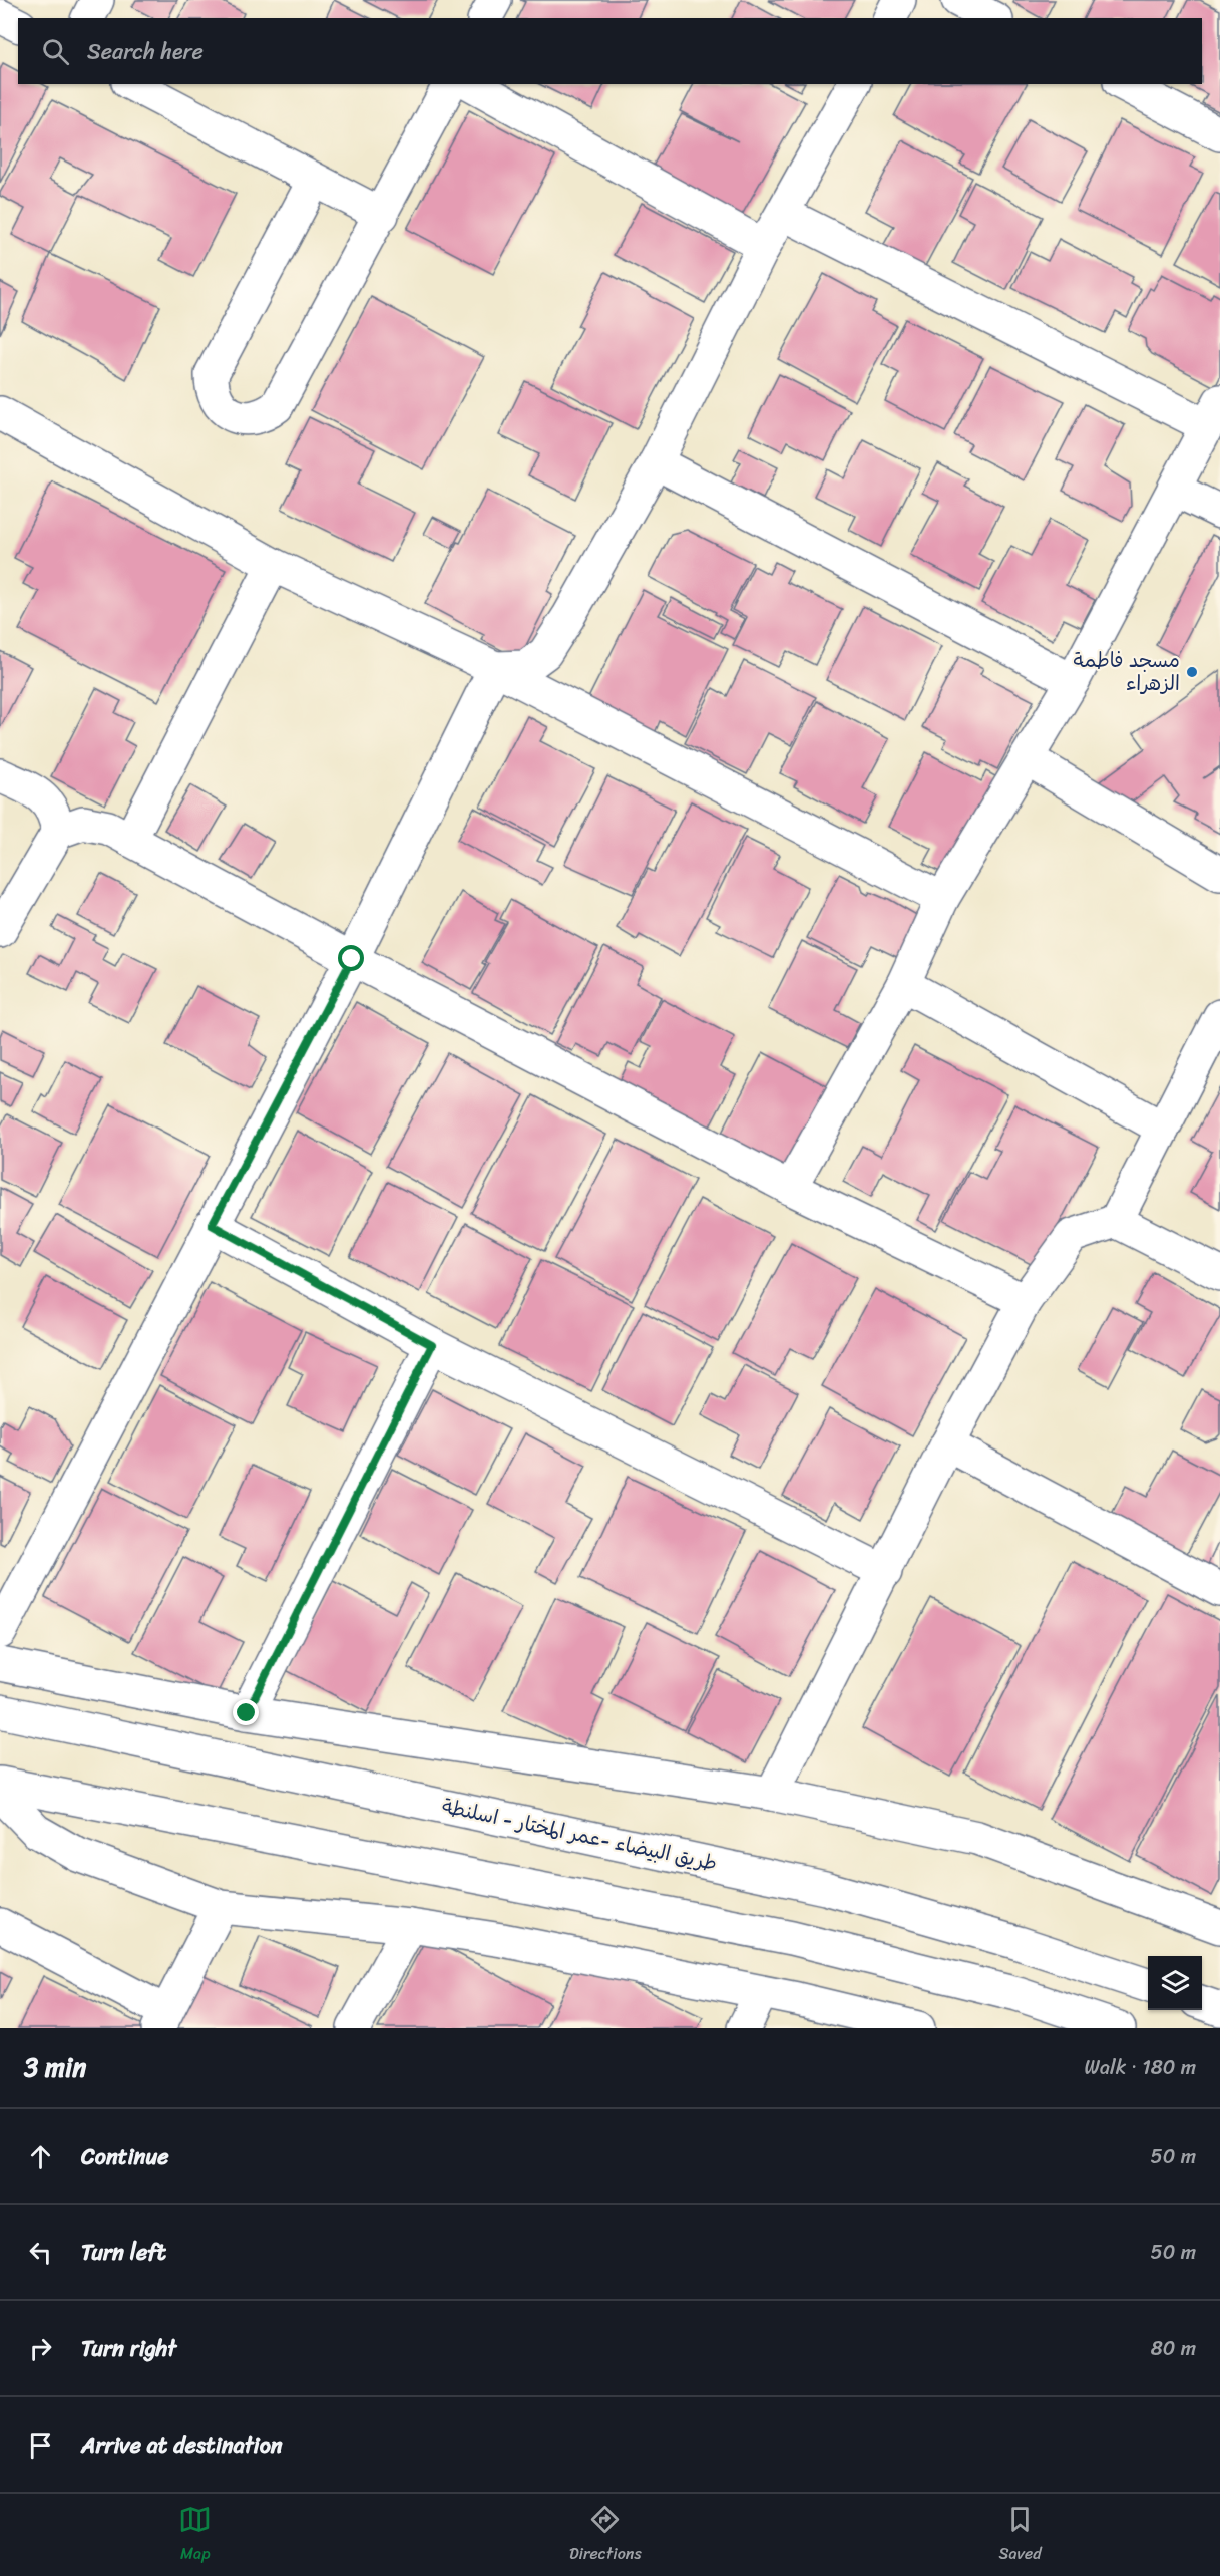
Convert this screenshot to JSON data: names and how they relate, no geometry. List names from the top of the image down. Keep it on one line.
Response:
{"streets":{"street":["طريق البيضاء -عمر المختار - اسلنطة"]},"places":["مسجد فاطمة الزهراء"],"page":{"search":"Search here","heading":["3 min","Walk · 180 m"],"list":[["Continue","50 m"],["Turn left","50 m"],["Turn right","80 m"],"Arrive at destination"],"nav":["Map","Directions","Saved"]}}
